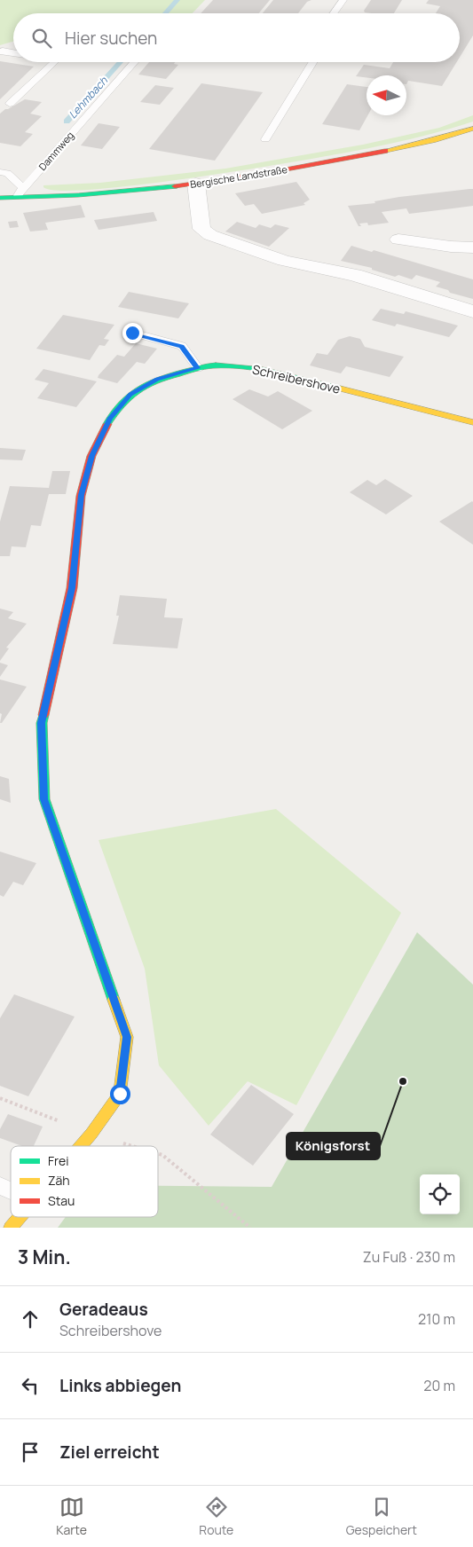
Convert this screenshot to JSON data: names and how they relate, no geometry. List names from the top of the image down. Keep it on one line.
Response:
{"streets":{"street":["Bergische Landstraße","Schreibershove"],"lane":["Dammweg"]},"crossings":[["Dammweg","Bergische Landstraße"]],"water":["Lehmbach"],"places":["Königsforst"],"legend":["Frei","Zäh","Stau"],"north":"left","page":{"search":"Hier suchen","heading":["3 Min.","Zu Fuß · 230 m"],"list":[["Geradeaus","Schreibershove","210 m"],["Links abbiegen","20 m"],"Ziel erreicht"],"nav":["Karte","Route","Gespeichert"]}}
